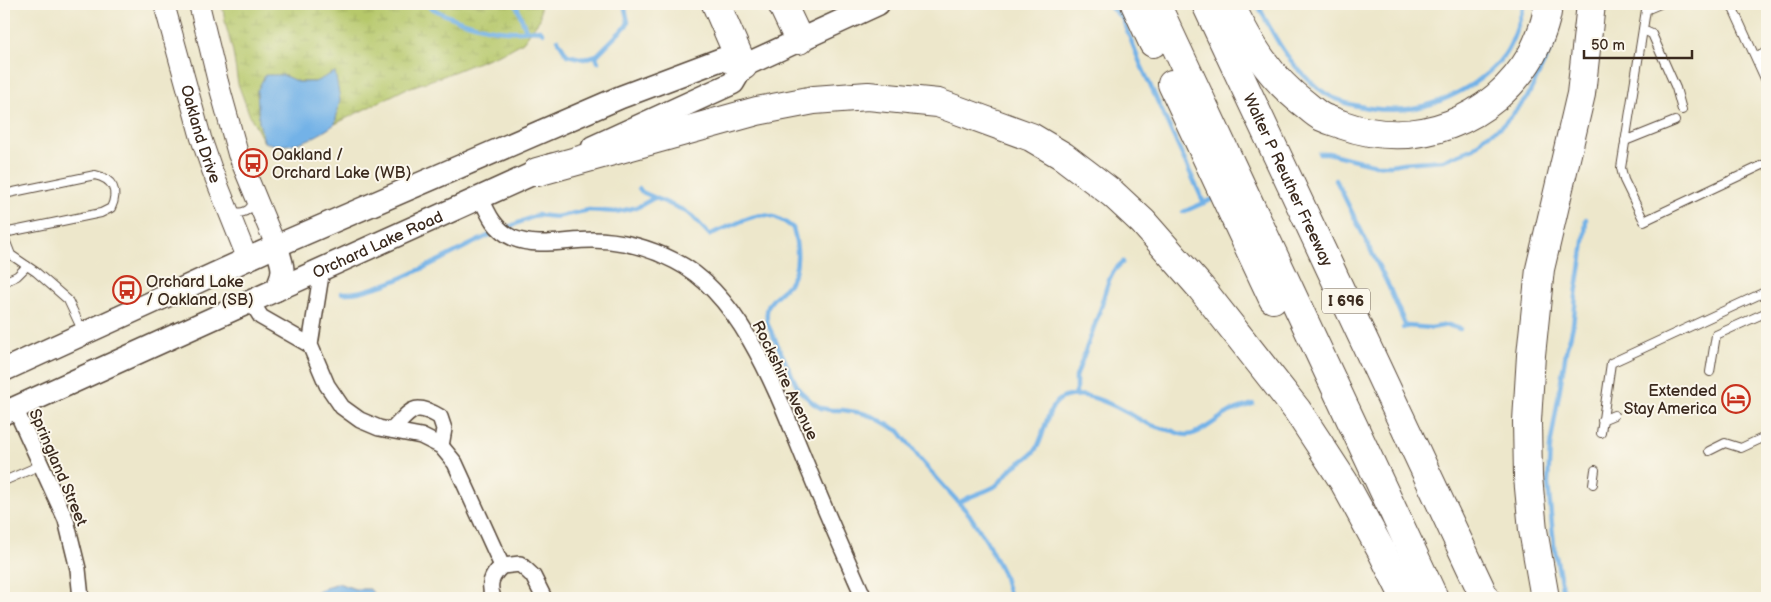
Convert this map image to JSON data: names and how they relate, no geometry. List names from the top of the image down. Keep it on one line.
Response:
{"streets":{"highway":["Walter P Reuther Freeway","I 696"],"main road":["Orchard Lake Road"],"street":["Oakland Drive","Rockshire Avenue","Springland Street"]},"crossings":[["Orchard Lake Road","Rockshire Avenue"],["Orchard Lake Road","Springland Street"]],"places":{"bus stop":["Oakland / Orchard Lake (WB)","Orchard Lake / Oakland (SB)"],"hotel":["Extended Stay America"]},"scale_bar":"50 m"}
